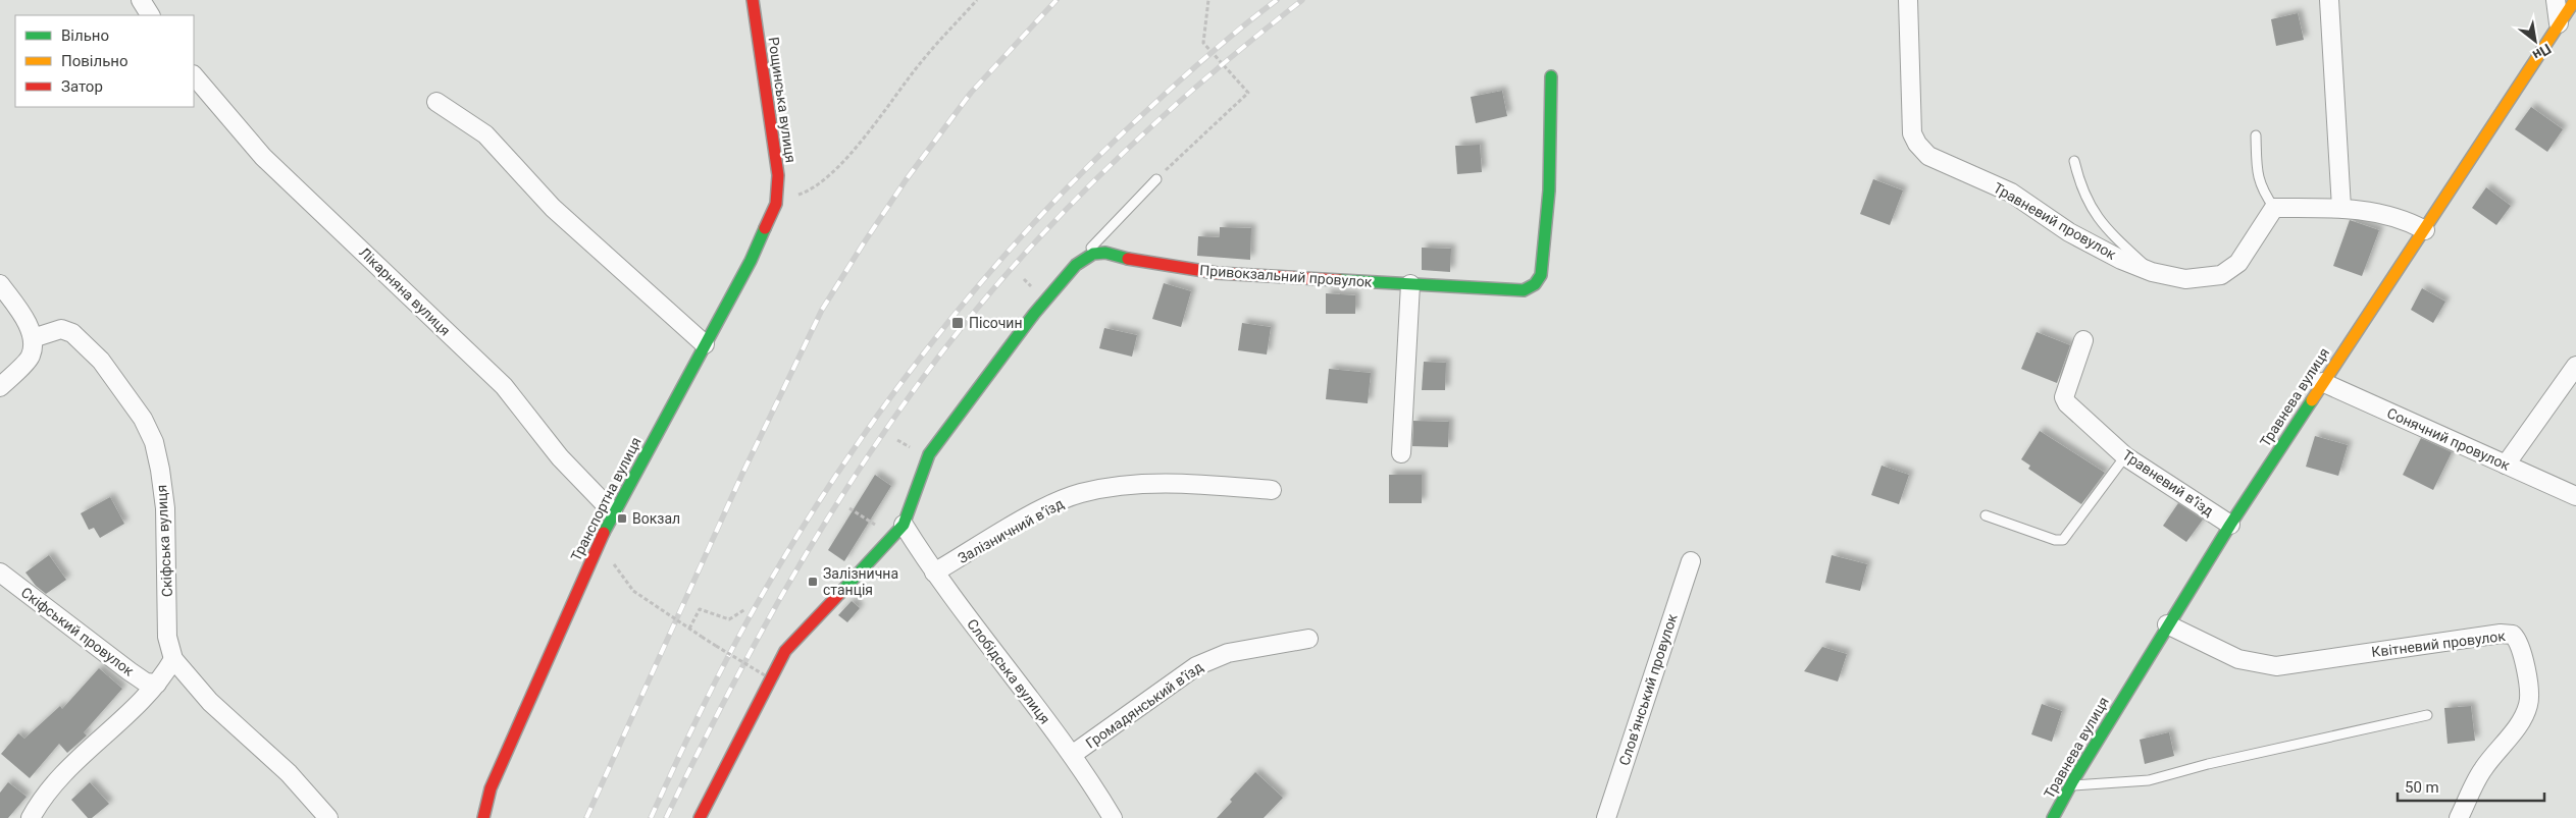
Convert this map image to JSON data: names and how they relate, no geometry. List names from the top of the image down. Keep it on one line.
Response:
{"streets":{"street":["Рощинська вулиця","Травневий провулок","Привокзальний провулок","Лікарняна вулиця","Травнева вулиця","Сонячний провулок","Травневий в’їзд","Транспортна вулиця","Залізничний в’їзд","Скіфська вулиця","Скіфський провулок","Квітневий провулок","Слобідська вулиця","Слов’янський провулок","Громадянський в’їзд"]},"crossings":[["Рощинська вулиця","Транспортна вулиця"],["Лікарняна вулиця","Транспортна вулиця"],["Травнева вулиця","Сонячний провулок"],["Травнева вулиця","Травневий в’їзд"],["Травнева вулиця","Квітневий провулок"],["Залізничний в’їзд","Слобідська вулиця"],["Слобідська вулиця","Громадянський в’їзд"]],"places":{"transit":["Пісочин","Вокзал","Залізнична станція"]},"legend":["Вільно","Повільно","Затор"],"scale_bar":"50 m","north":"bottom right"}
